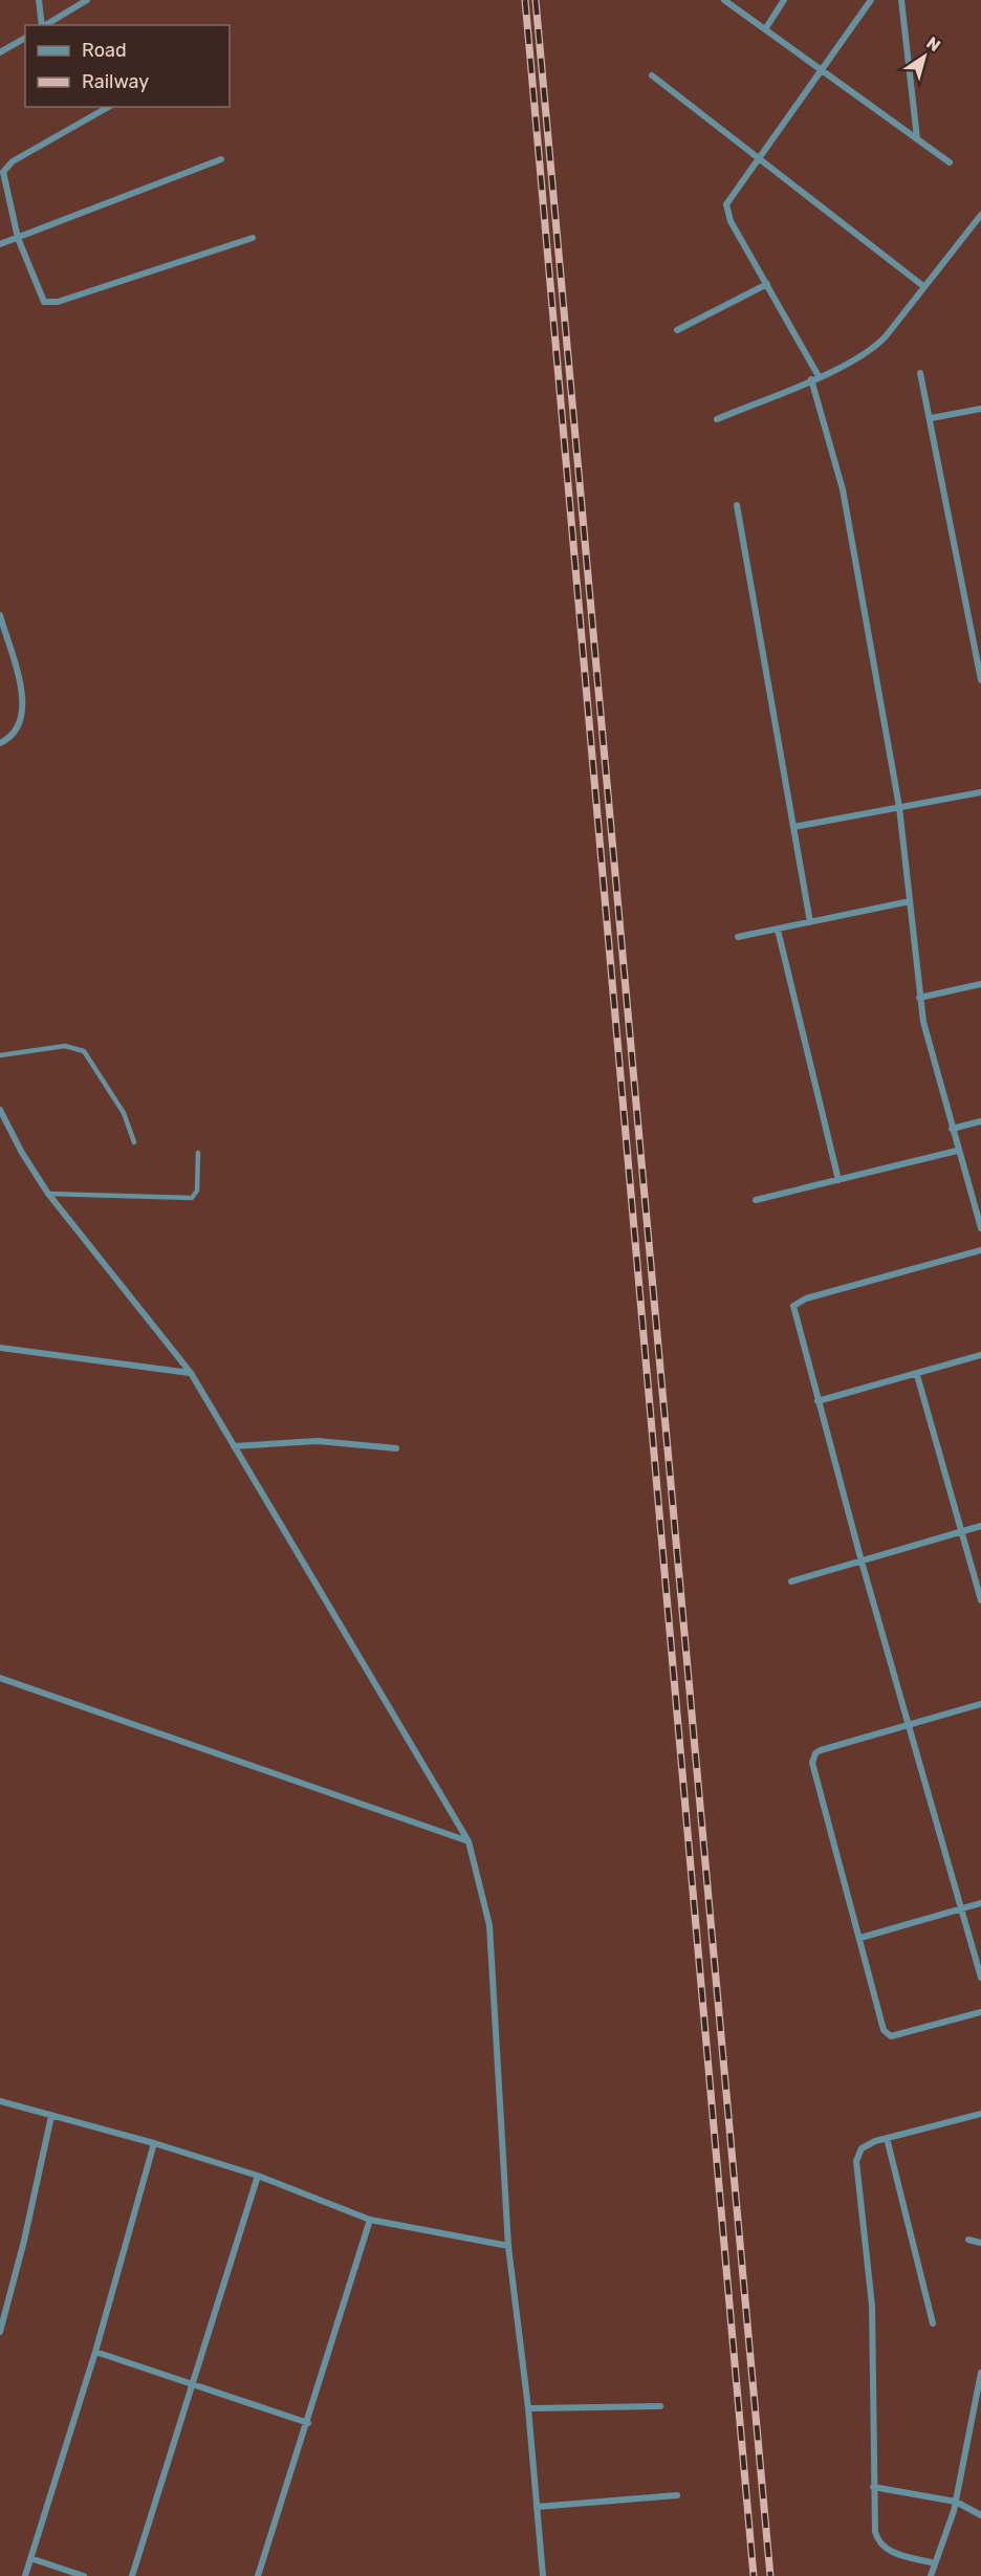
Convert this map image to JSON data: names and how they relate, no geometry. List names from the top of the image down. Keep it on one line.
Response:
{"legend":["Road","Railway"],"north":"top right"}
